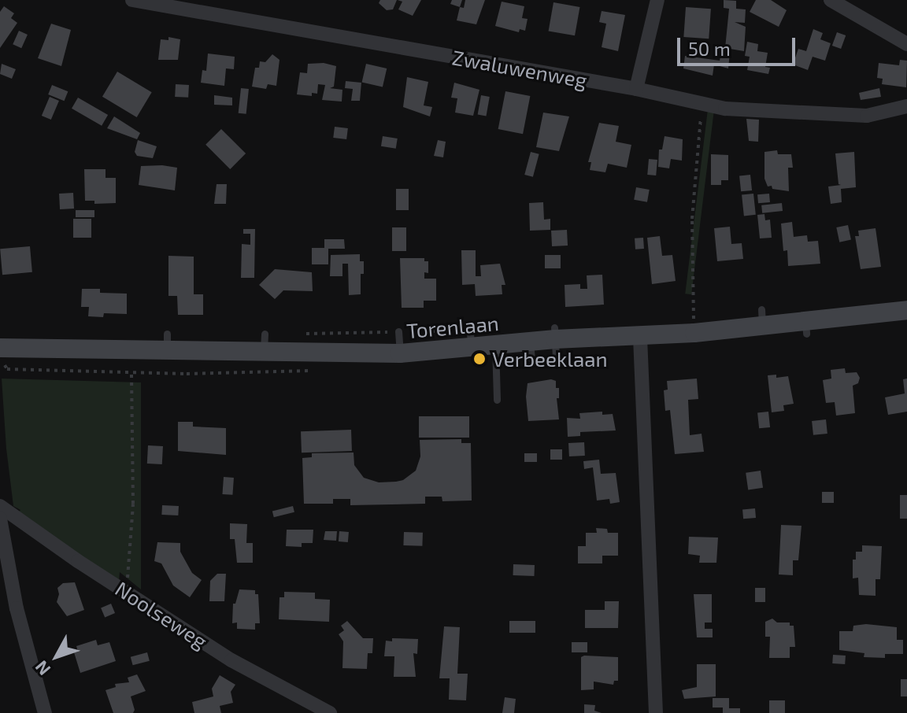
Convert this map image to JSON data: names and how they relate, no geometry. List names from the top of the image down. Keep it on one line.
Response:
{"streets":{"main road":["Torenlaan"],"street":["Zwaluwenweg","Noolseweg"]},"places":["Verbeeklaan"],"scale_bar":"50 m","north":"bottom left"}
